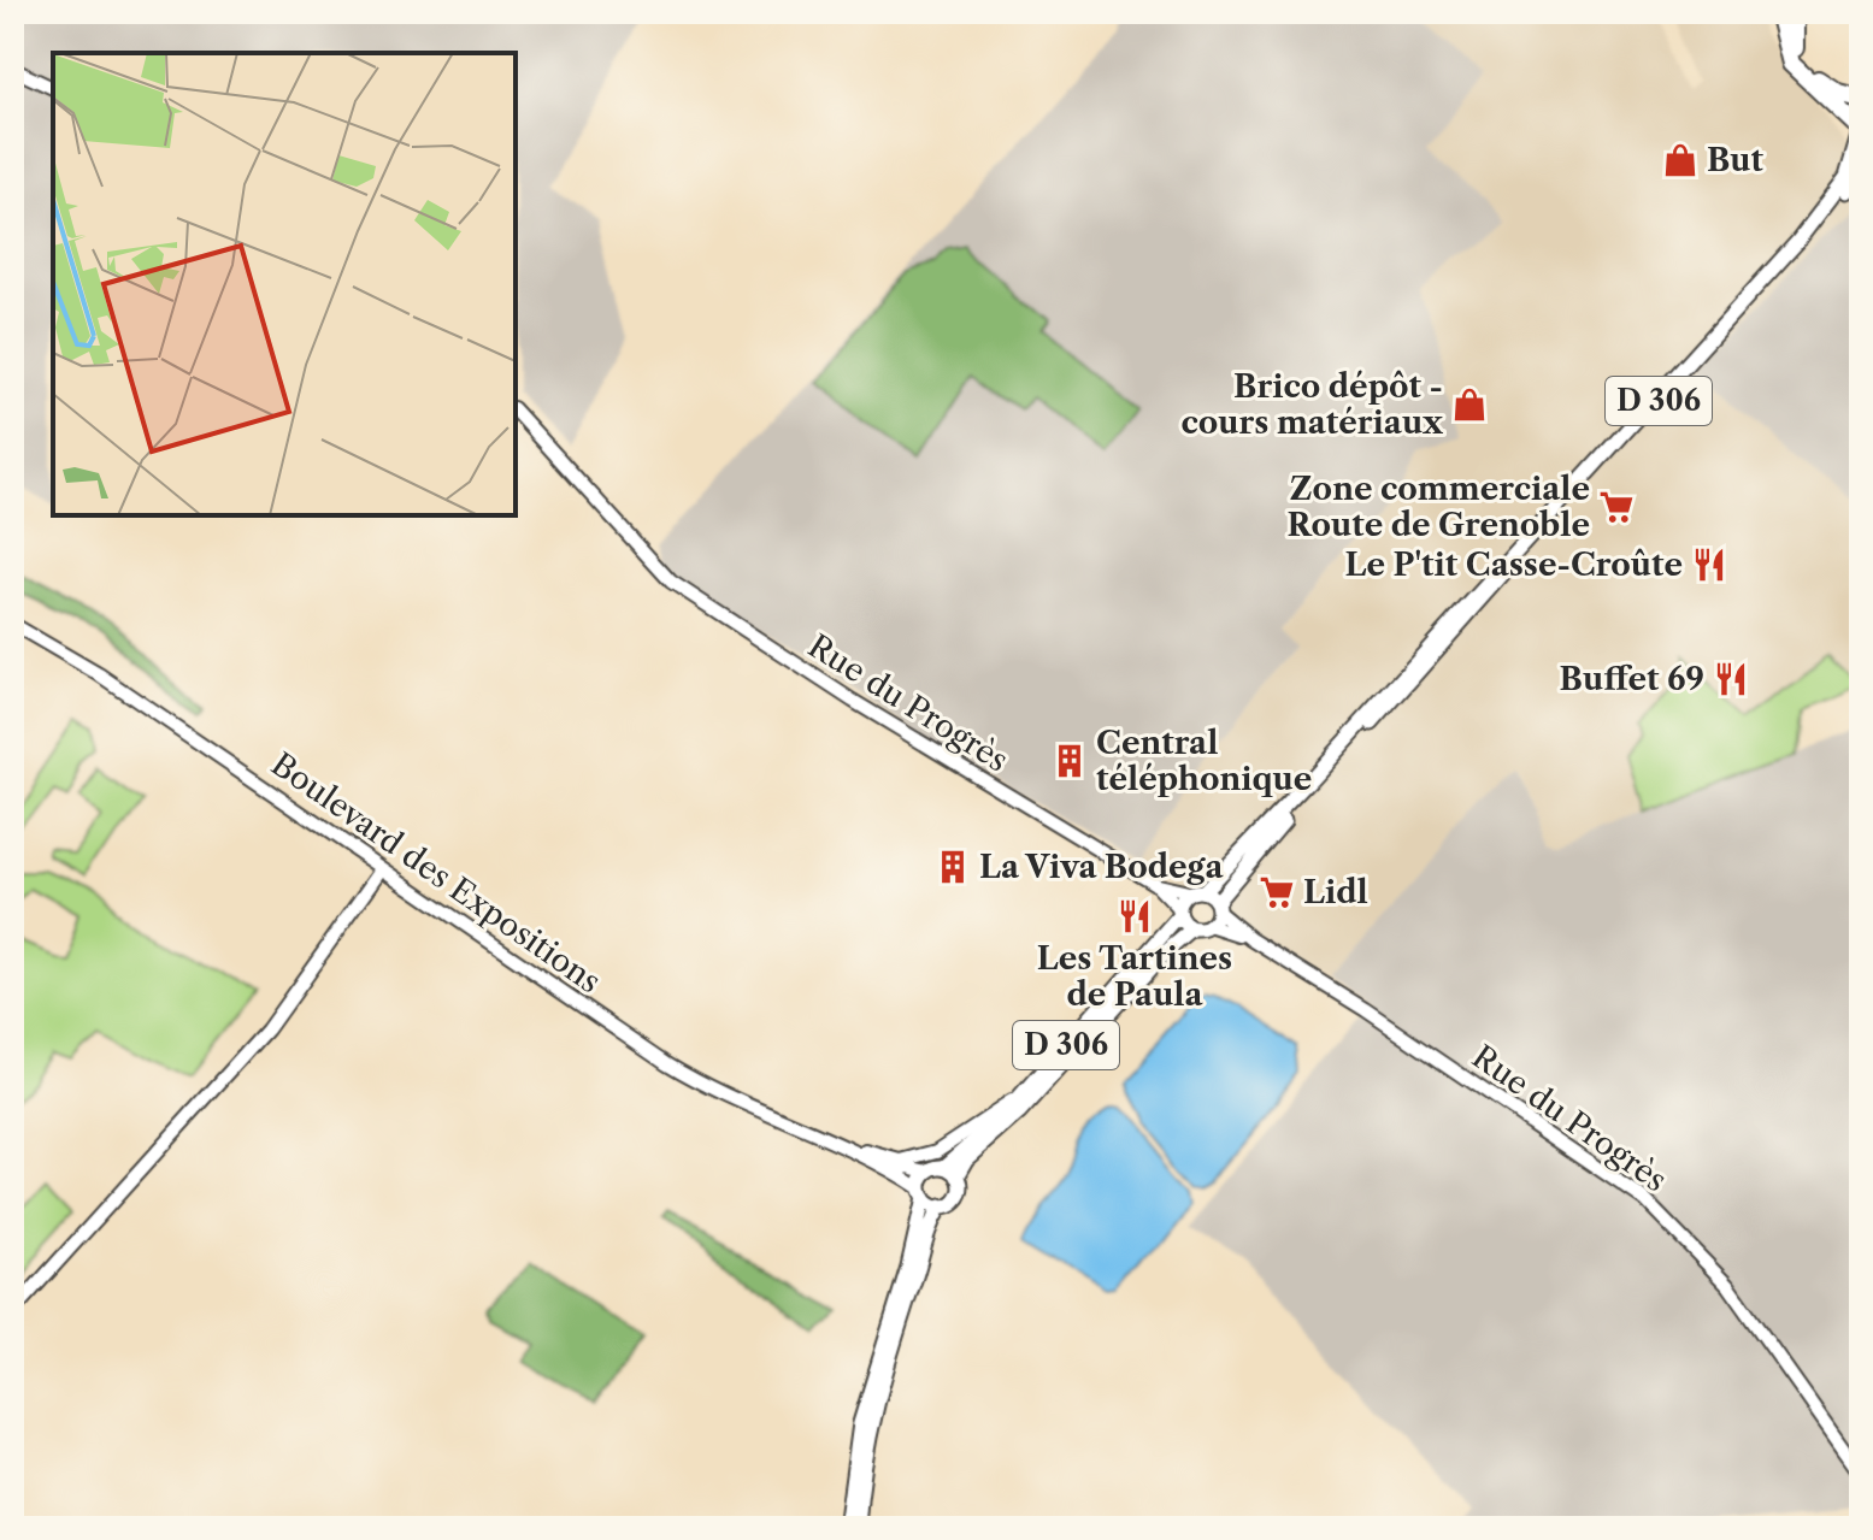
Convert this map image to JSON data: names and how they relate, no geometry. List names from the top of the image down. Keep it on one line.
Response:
{"streets":{"main road":["D 306"],"street":["Rue du Progrès","Boulevard des Expositions"]},"crossings":[["D 306","Rue du Progrès"],["D 306","Boulevard des Expositions"]],"places":{"shop":["But","Brico dépôt - cours matériaux"],"supermarket":["Zone commerciale Route de Grenoble","Lidl"],"restaurant":["Le P'tit Casse-Croûte","Buffet 69","Les Tartines de Paula"],"building":["Central téléphonique","La Viva Bodega"]}}
